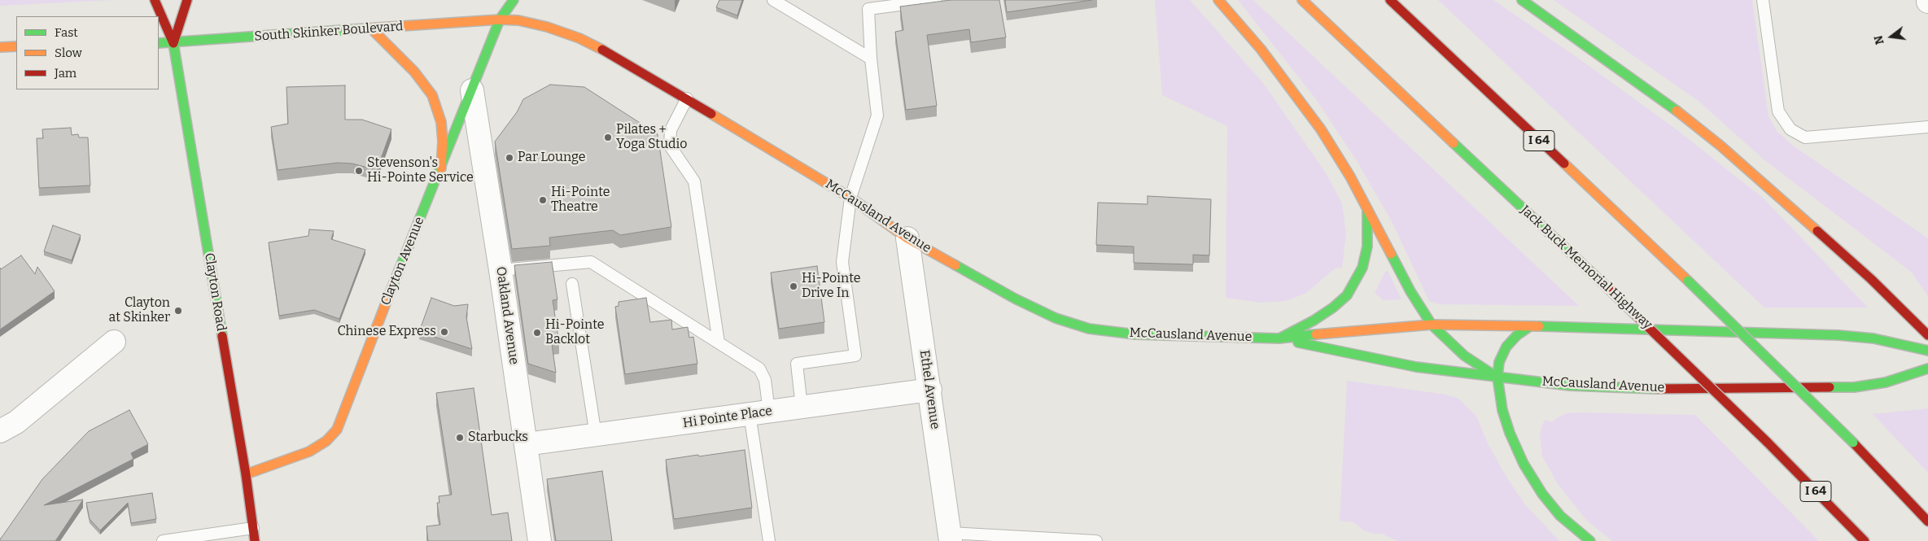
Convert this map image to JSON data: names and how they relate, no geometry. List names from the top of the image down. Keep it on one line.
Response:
{"streets":{"main road":["South Skinker Boulevard","I 64","McCausland Avenue","Clayton Avenue","Jack Buck Memorial Highway","Clayton Road"],"street":["Oakland Avenue","Ethel Avenue","Hi Pointe Place"]},"crossings":[["South Skinker Boulevard","McCausland Avenue"],["South Skinker Boulevard","Clayton Avenue"],["South Skinker Boulevard","Clayton Road"],["McCausland Avenue","Clayton Avenue"],["McCausland Avenue","Ethel Avenue"],["Clayton Avenue","Clayton Road"],["Clayton Avenue","Oakland Avenue"],["Oakland Avenue","Hi Pointe Place"],["Ethel Avenue","Hi Pointe Place"]],"places":["Pilates + Yoga Studio","Par Lounge","Stevenson's Hi-Pointe Service","Hi-Pointe Theatre","Hi-Pointe Drive In","Clayton at Skinker","Chinese Express","Hi-Pointe Backlot","Starbucks"],"legend":["Fast","Slow","Jam"],"north":"left"}
